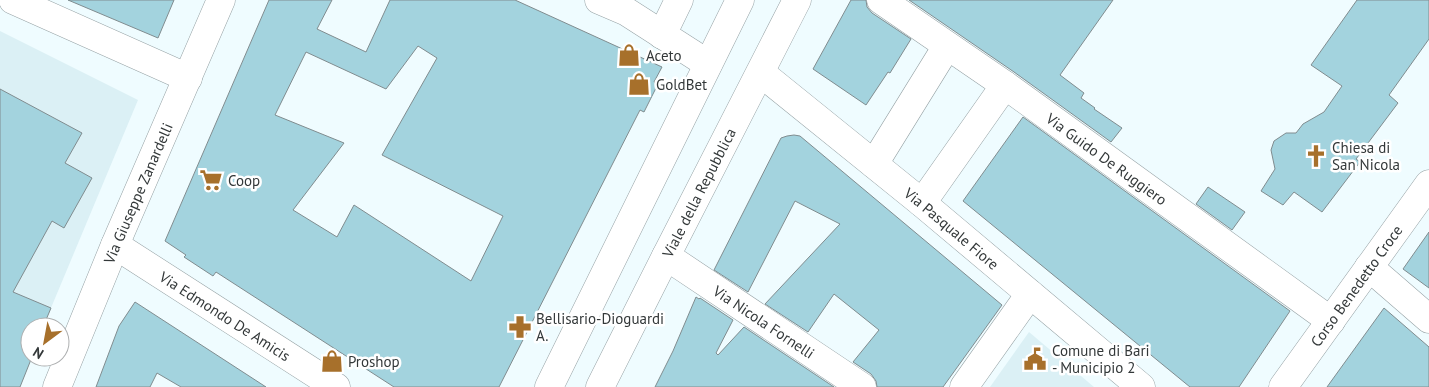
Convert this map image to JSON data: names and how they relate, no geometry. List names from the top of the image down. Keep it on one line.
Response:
{"streets":{"street":["Via Guido De Ruggiero","Via Giuseppe Zanardelli","Viale della Repubblica","Via Pasquale Fiore","Corso Benedetto Croce","Via Edmondo De Amicis","Via Nicola Fornelli"]},"crossings":[["Via Guido De Ruggiero","Corso Benedetto Croce"],["Via Giuseppe Zanardelli","Via Edmondo De Amicis"],["Viale della Repubblica","Via Pasquale Fiore"],["Viale della Repubblica","Via Nicola Fornelli"]],"places":{"shop":["Aceto","GoldBet","Proshop"],"church":["Chiesa di San Nicola"],"supermarket":["Coop"],"pharmacy":["Bellisario-Dioguardi A."],"public building":["Comune di Bari - Municipio 2"]},"north":"bottom left"}
